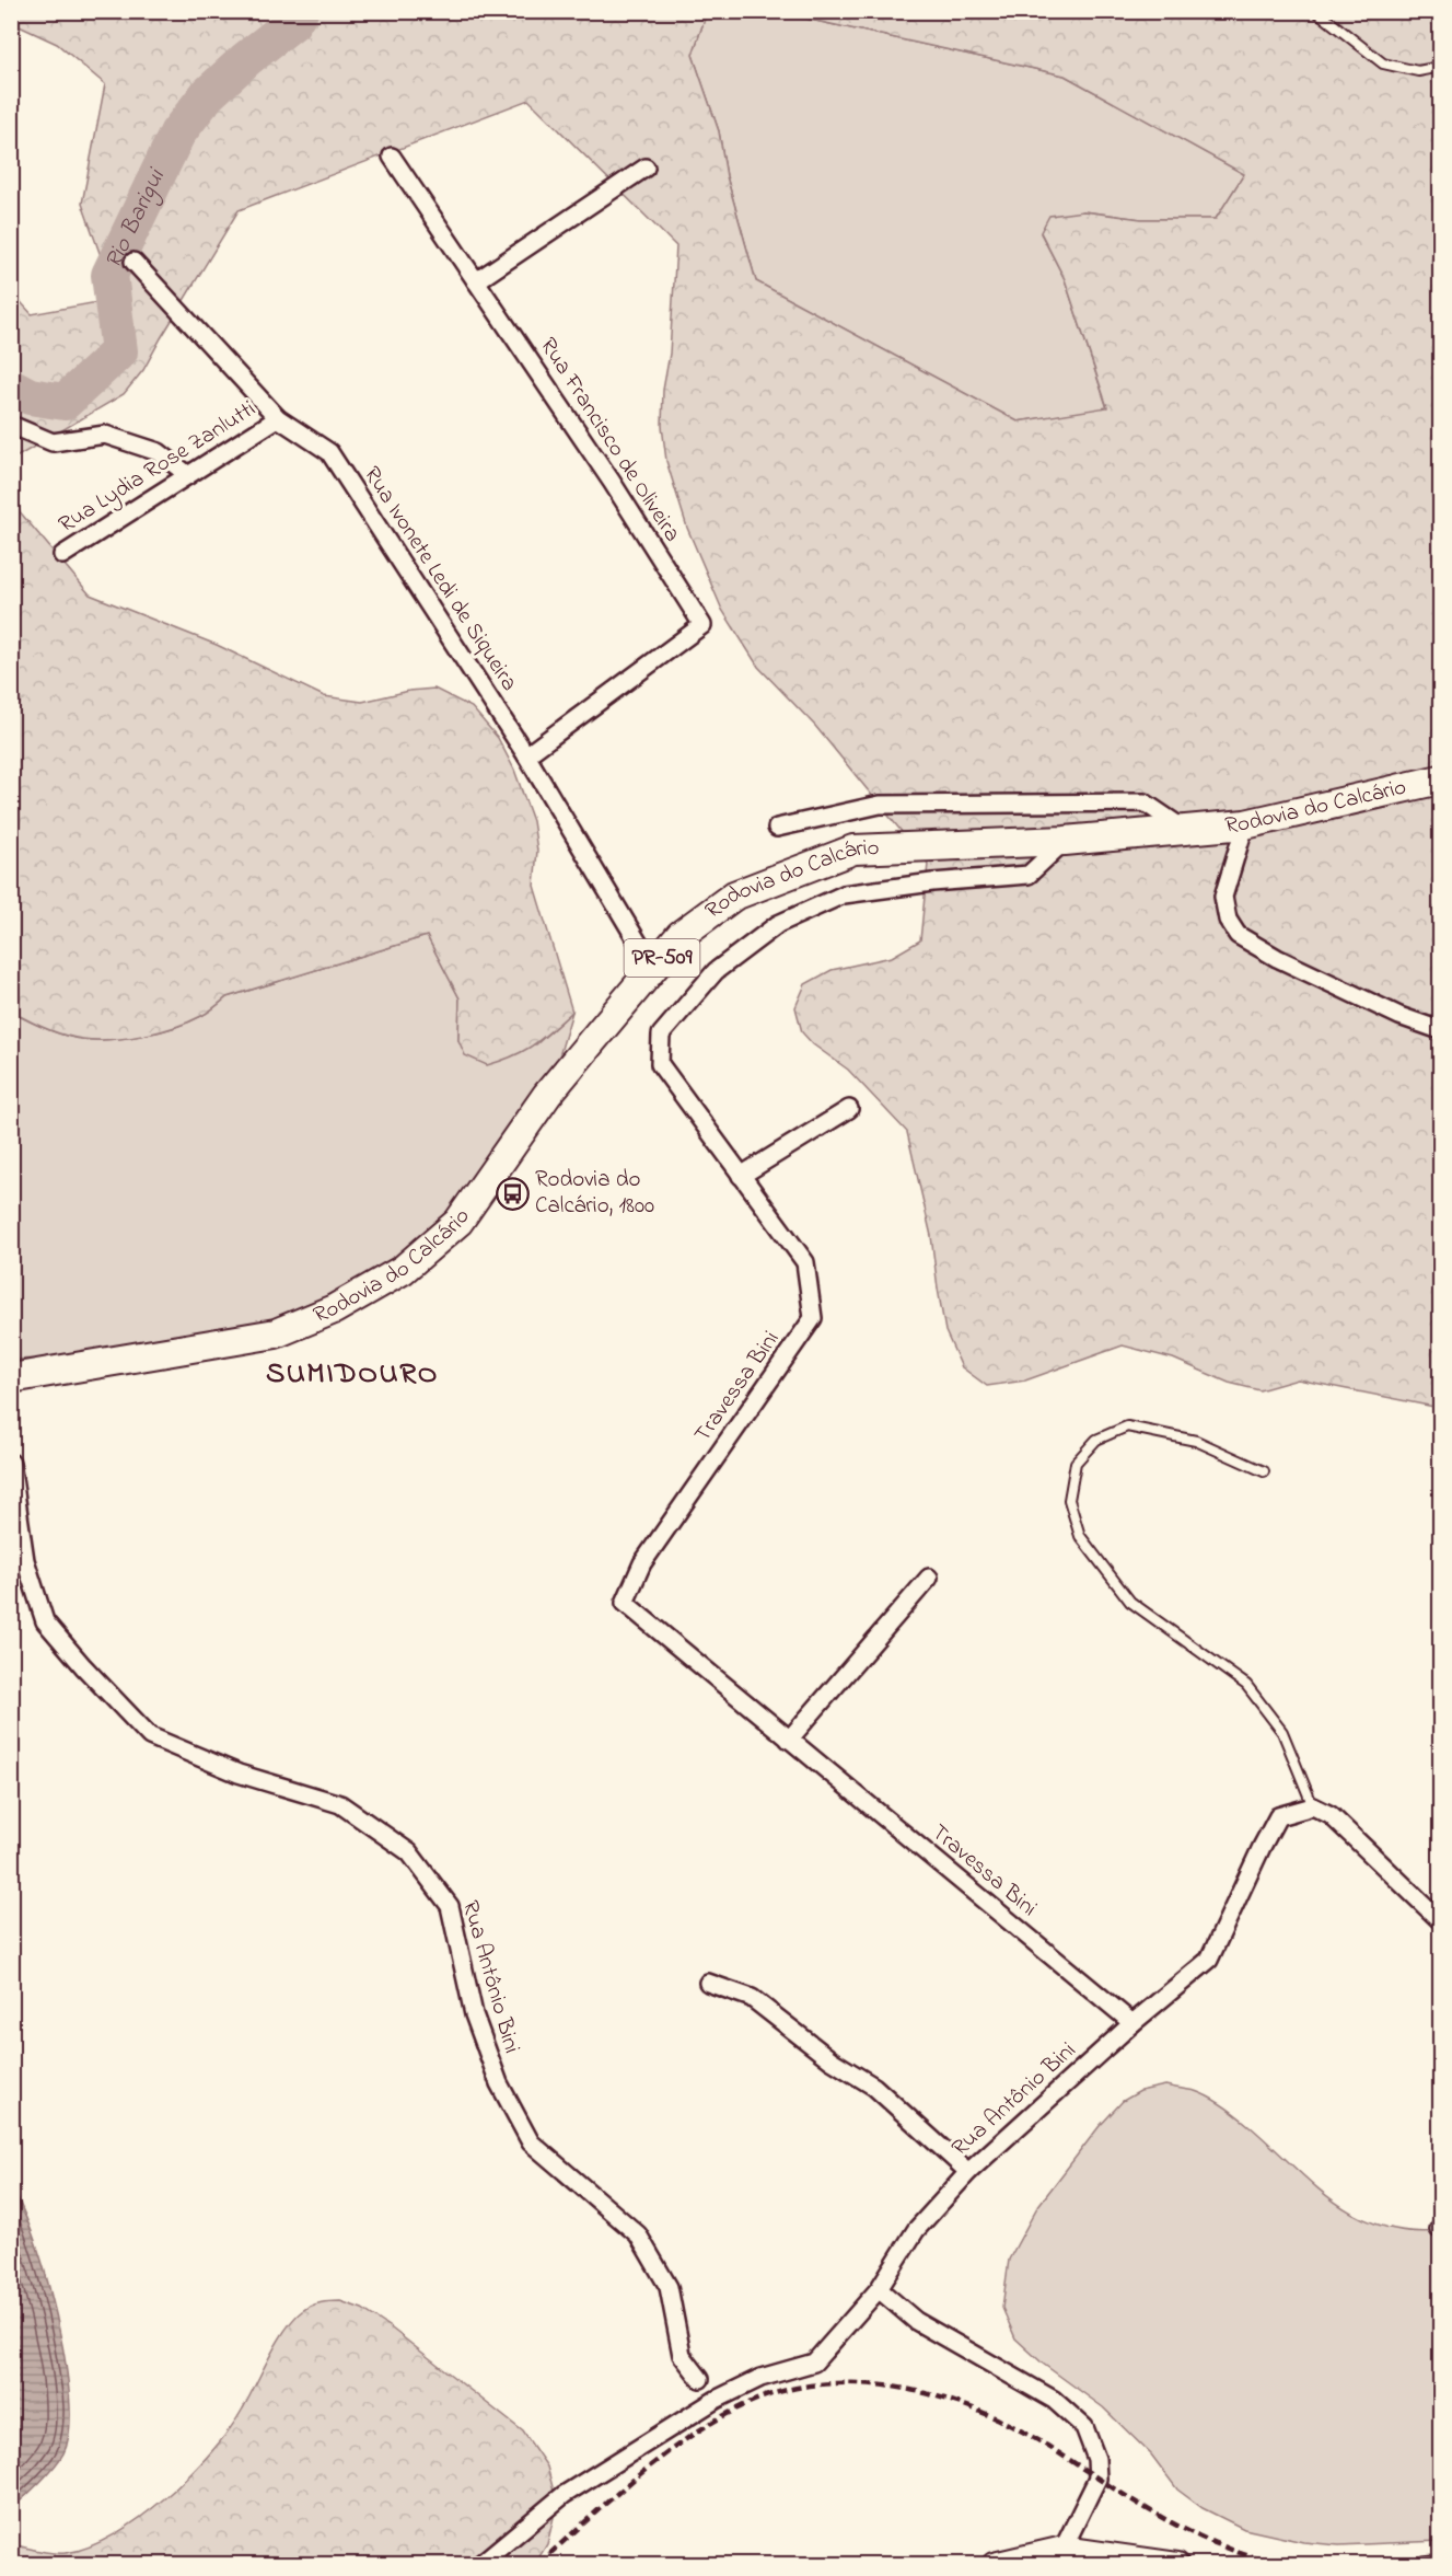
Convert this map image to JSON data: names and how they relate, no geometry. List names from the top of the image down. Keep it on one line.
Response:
{"streets":{"main road":["Rodovia do Calcário","PR-509"],"street":["Rua Francisco de Oliveira","Rua Lydia Rose Zanlutti","Rua Ivonete Ledi de Siqueira","Travessa Bini","Rua Antônio Bini"]},"crossings":[["Rua Francisco de Oliveira","Rua Ivonete Ledi de Siqueira"],["Rua Lydia Rose Zanlutti","Rua Ivonete Ledi de Siqueira"],["Rua Ivonete Ledi de Siqueira","Rodovia do Calcário"],["Rodovia do Calcário","Travessa Bini"],["Travessa Bini","Rua Antônio Bini"]],"districts":["SUMIDOURO"],"water":["Rio Barigui"],"places":{"bus stop":["Rodovia do Calcário, 1800"]}}
